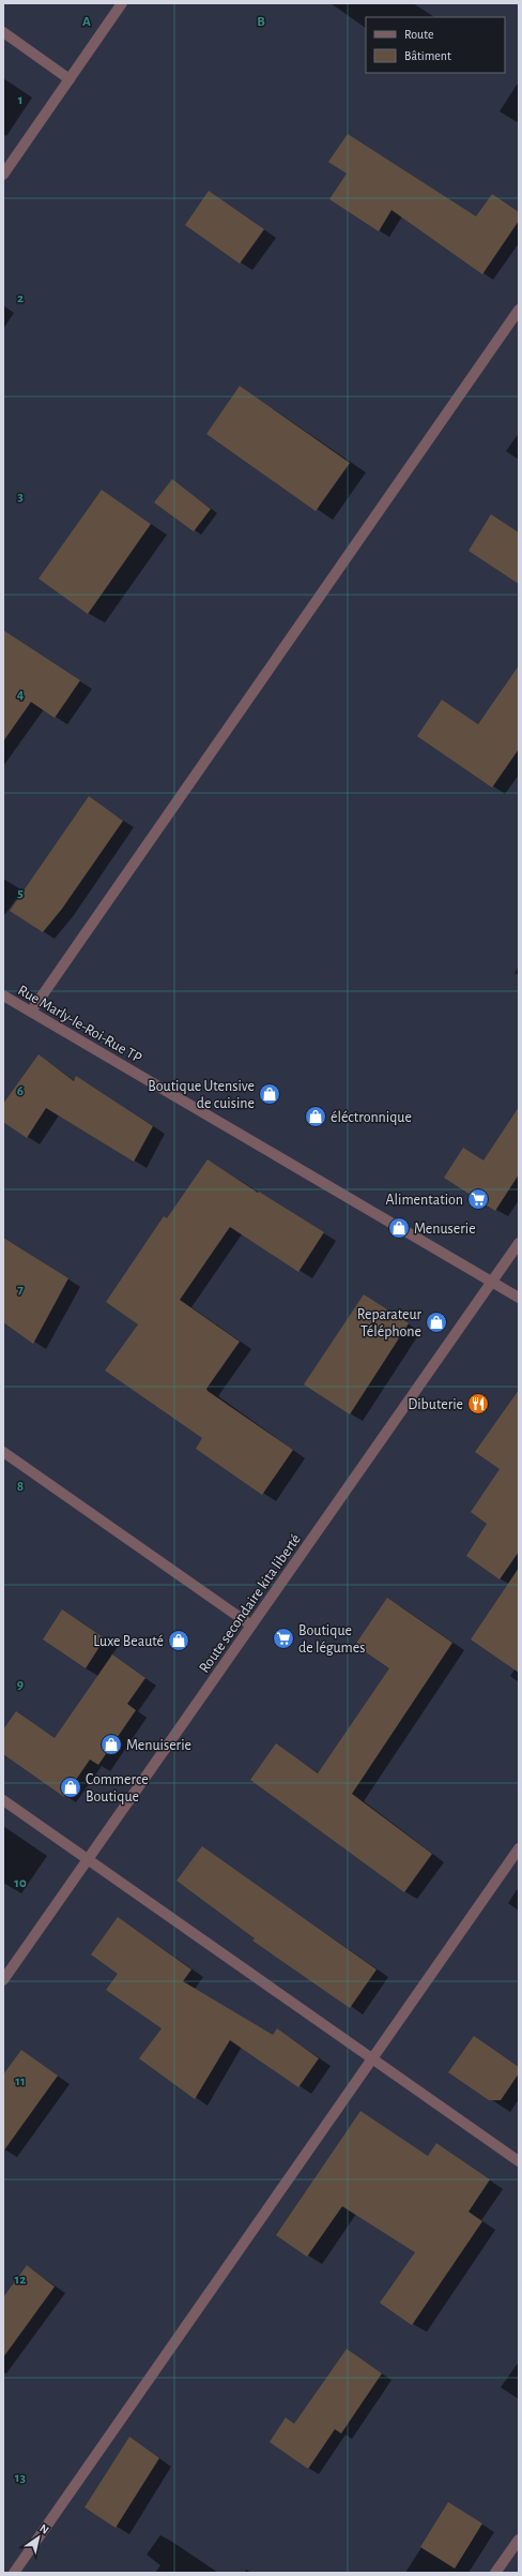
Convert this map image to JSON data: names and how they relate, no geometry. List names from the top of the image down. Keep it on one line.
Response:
{"streets":{"street":["Rue Marly-le-Roi-Rue TP","Route secondaire kita liberté"]},"crossings":[["Rue Marly-le-Roi-Rue TP","Route secondaire kita liberté"]],"places":{"shop":["Boutique Utensive de cuisine","éléctronnique","Menuserie","Reparateur Téléphone","Luxe Beauté","Menuiserie","Commerce Boutique"],"supermarket":["Alimentation","Boutique de légumes"],"restaurant":["Dibuterie"]},"legend":["Route","Bâtiment"],"north":"top right","grid":{"columns":["A","B"],"rows":["1","2","3","4","5","6","7","8","9","10","11","12","13"]}}
